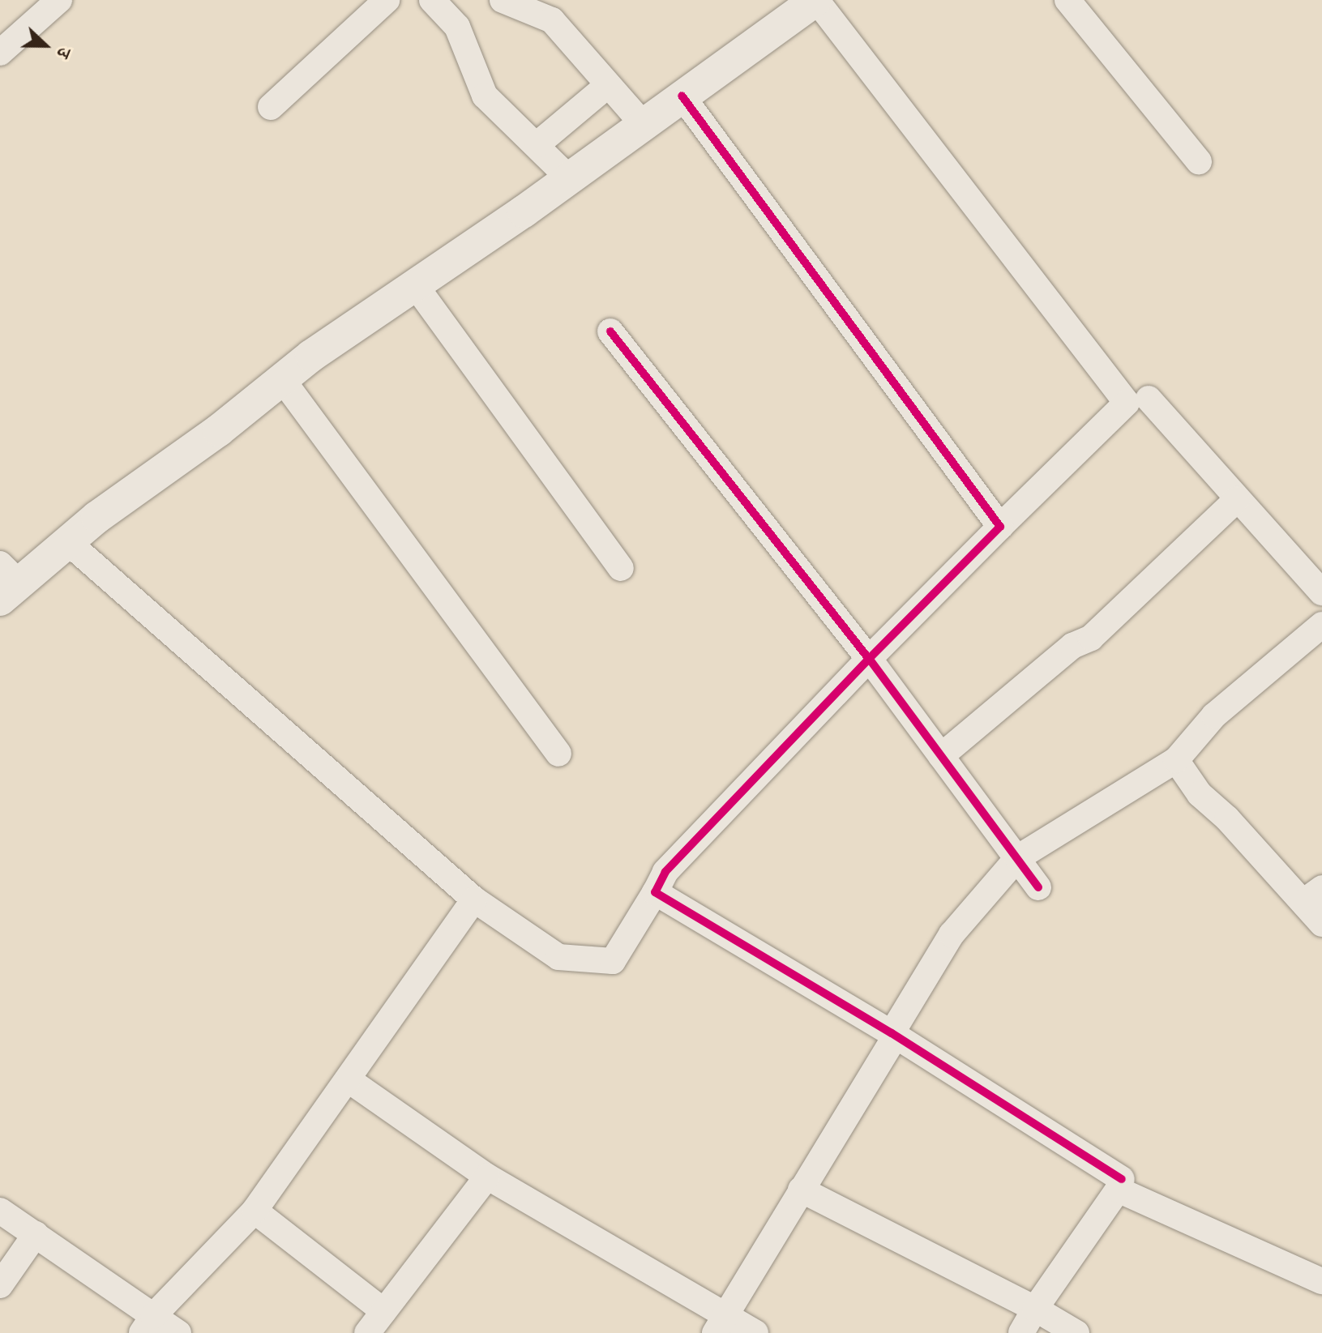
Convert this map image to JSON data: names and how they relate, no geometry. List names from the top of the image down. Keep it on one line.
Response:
{"north":"right"}
